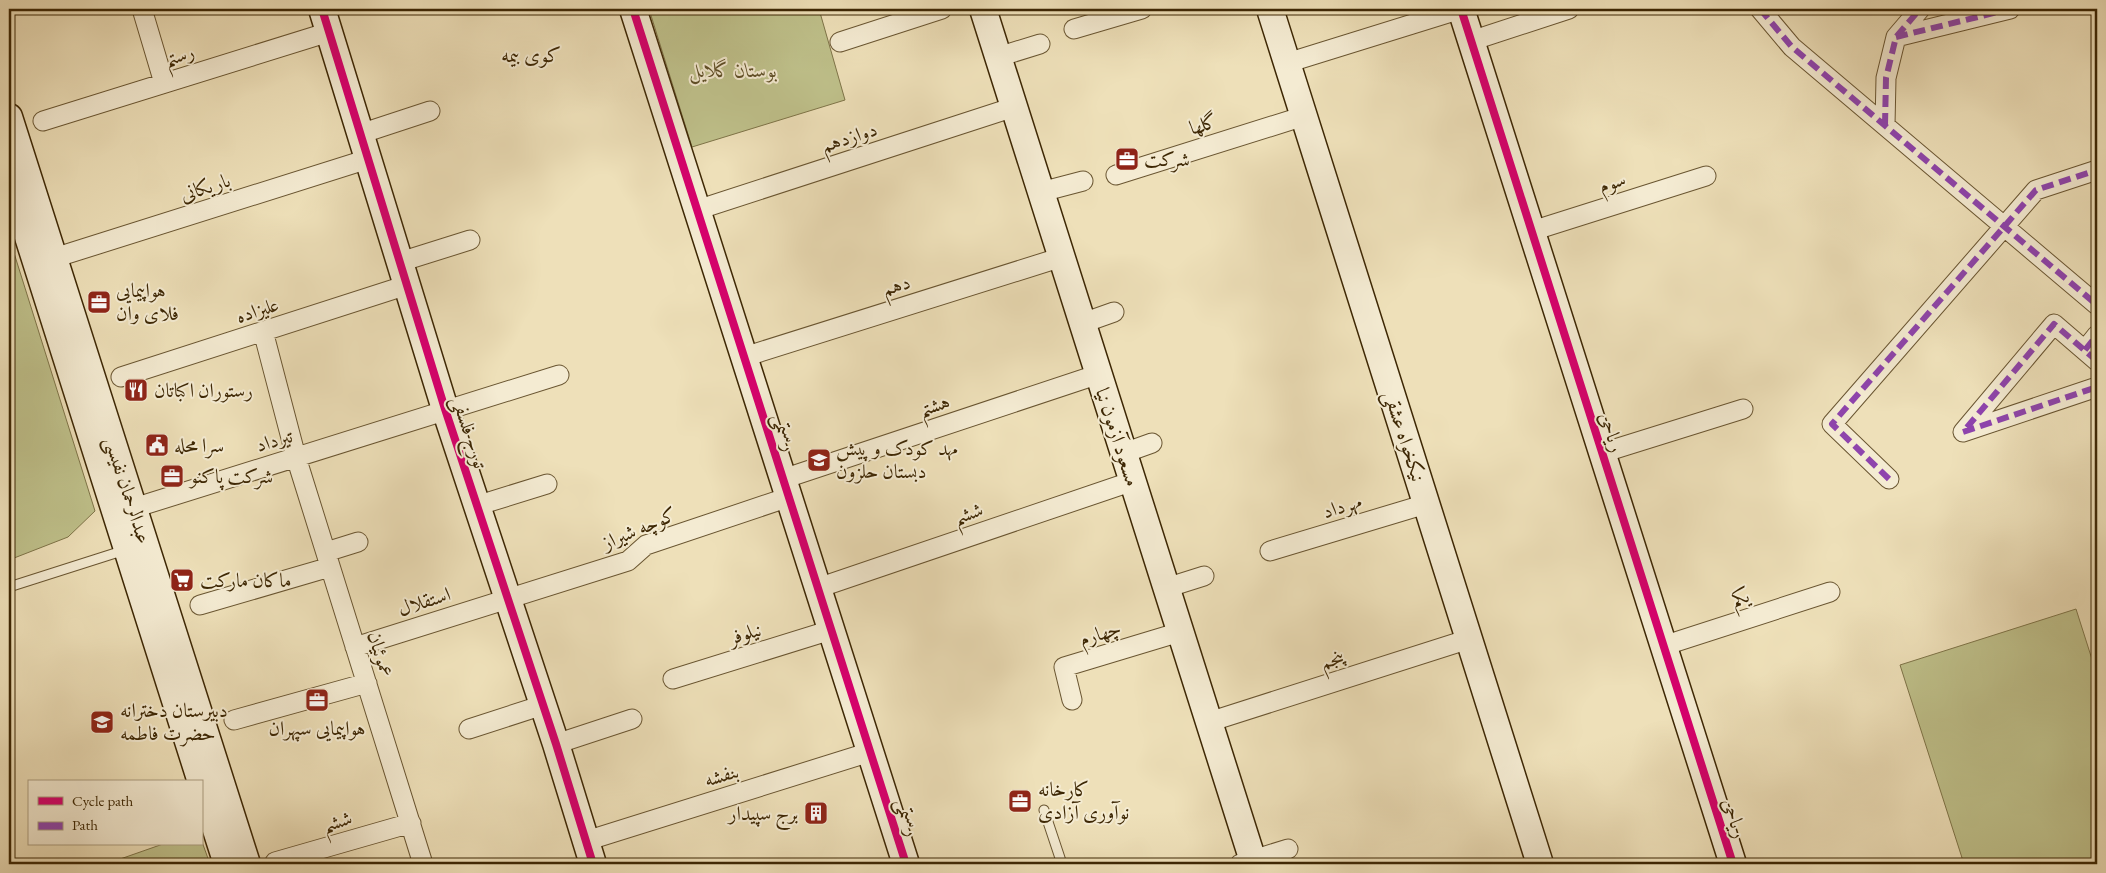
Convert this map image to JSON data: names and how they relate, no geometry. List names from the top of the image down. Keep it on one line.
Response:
{"streets":{"street":["رستم","گلها","دوازدهم","سوم","باریکانی","دهم","علیزاده","هشتم","تورج فلسفی","رستمی","ریاحی","نیکخواه عشقی","مسعود آزمون نیا","تیرداد","عبدالرحمان نفیسی","مهرداد","ششم","کوچه شیراز","یکم","استقلال","نیلوفر","چهارم","عموئیان","پنجم","بنفشه"]},"crossings":[["رستم","تورج فلسفی"],["گلها","نیکخواه عشقی"],["دوازدهم","رستمی"],["دوازدهم","مسعود آزمون نیا"],["سوم","ریاحی"],["باریکانی","تورج فلسفی"],["باریکانی","عبدالرحمان نفیسی"],["دهم","رستمی"],["دهم","مسعود آزمون نیا"],["علیزاده","تورج فلسفی"],["علیزاده","عموئیان"],["هشتم","رستمی"],["هشتم","مسعود آزمون نیا"],["هشتم","کوچه شیراز"],["تورج فلسفی","تیرداد"],["تورج فلسفی","کوچه شیراز"],["تورج فلسفی","استقلال"],["تورج فلسفی","بنفشه"],["رستمی","ششم"],["رستمی","کوچه شیراز"],["رستمی","نیلوفر"],["رستمی","بنفشه"],["ریاحی","یکم"],["نیکخواه عشقی","مهرداد"],["نیکخواه عشقی","پنجم"],["مسعود آزمون نیا","ششم"],["مسعود آزمون نیا","چهارم"],["مسعود آزمون نیا","پنجم"],["تیرداد","عبدالرحمان نفیسی"],["تیرداد","عموئیان"],["ششم","عموئیان"],["کوچه شیراز","استقلال"],["استقلال","عموئیان"]],"districts":["کوی بیمه"],"parks":["بوستان گلایل"],"places":{"office":["شرکت","هواپیمایی فلای وان","شرکت پاکنو","هواپیمایی سپهران","کارخانه نوآوری آزادی"],"restaurant":["رستوران اکباتان"],"public building":["سرا محله"],"school or university":["مهد کودک و پیش دبستان حلزون","دبیرستان دخترانه حضرت فاطمه"],"supermarket":["ماکان مارکت"],"building":["برج سپیدار"]},"legend":["Cycle path","Path"]}
